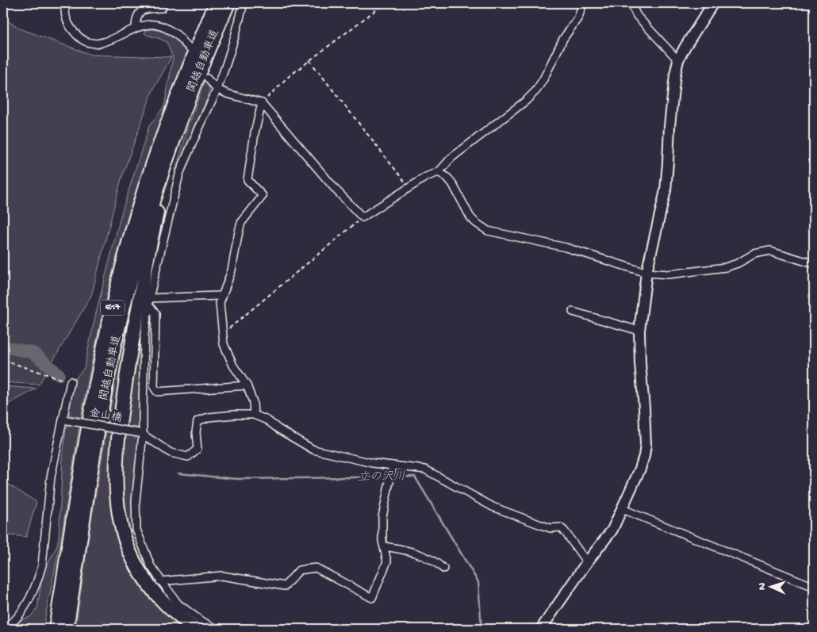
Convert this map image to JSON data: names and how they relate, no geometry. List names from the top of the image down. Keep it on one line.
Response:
{"streets":{"highway":["関越自動車道","E17"],"street":["金山橋"]},"water":["立の沢川"],"north":"left"}
